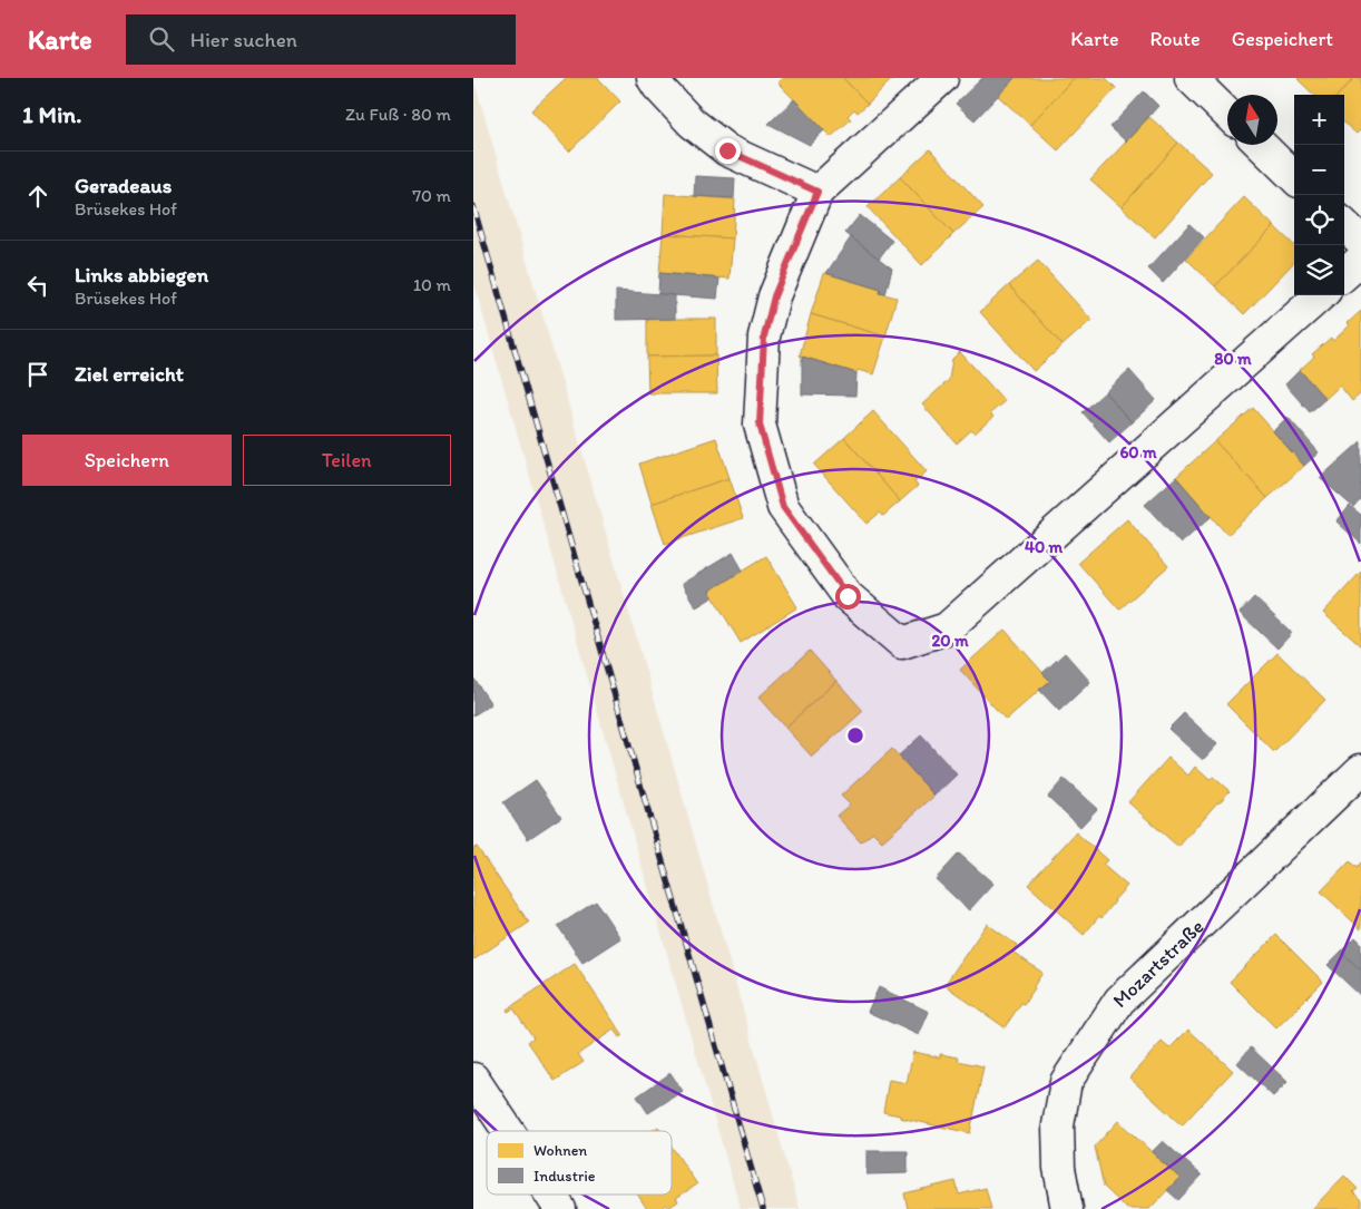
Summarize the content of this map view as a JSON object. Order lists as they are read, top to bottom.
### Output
{
  "streets": {
    "street": ["Mozartstraße"]
  },
  "legend": ["Wohnen", "Industrie"],
  "north": "top",
  "page": {
    "header": "Karte",
    "search": "Hier suchen",
    "nav": ["Karte", "Route", "Gespeichert"],
    "heading": ["1 Min.", "Zu Fuß · 80 m"],
    "map_buttons": ["+", "−"],
    "list": [
      ["Geradeaus", "Brüsekes Hof", "70 m"],
      ["Links abbiegen", "Brüsekes Hof", "10 m"],
      "Ziel erreicht"
    ],
    "buttons": ["Speichern", "Teilen"]
  },
  "rings": [
    "80 m",
    "60 m",
    "40 m",
    "20 m"
  ]
}
